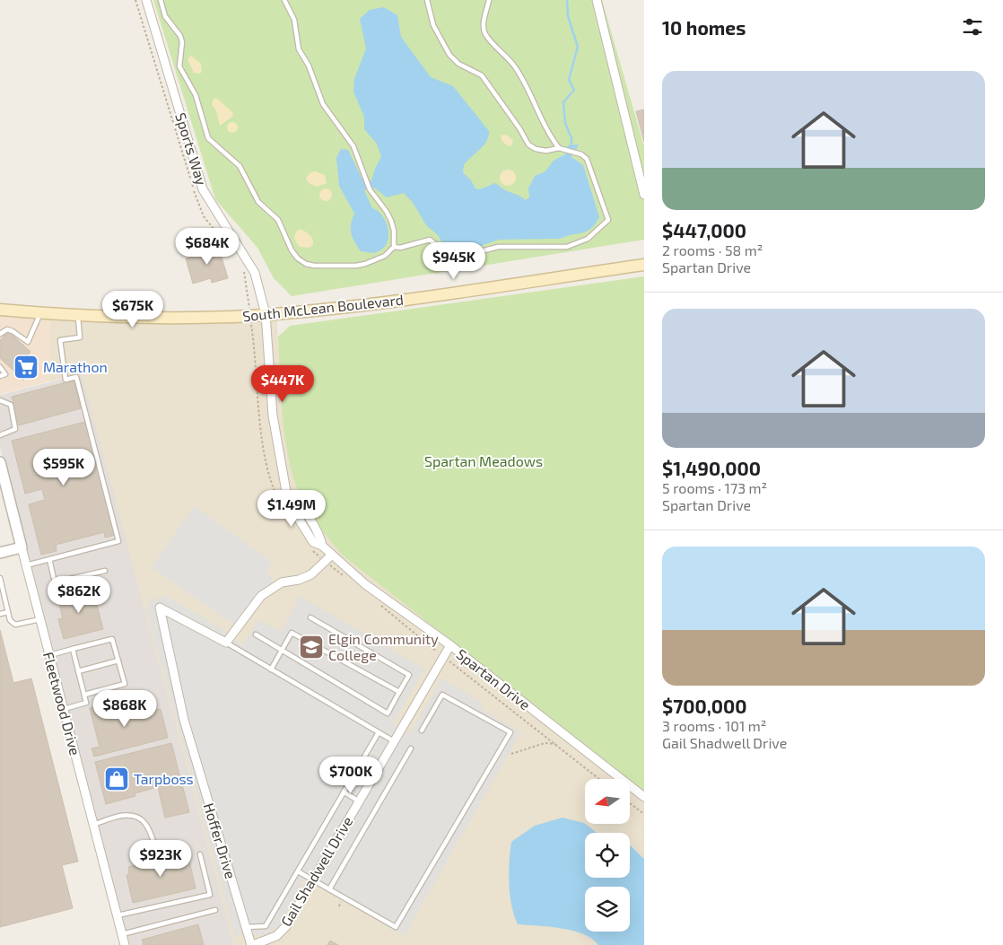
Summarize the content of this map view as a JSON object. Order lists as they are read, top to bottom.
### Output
{
  "streets": {
    "main road": ["South McLean Boulevard"],
    "street": [
      "Sports Way",
      "Spartan Drive",
      "Fleetwood Drive",
      "Hoffer Drive",
      "Gail Shadwell Drive"
    ]
  },
  "crossings": [
    ["Sports Way", "South McLean Boulevard"],
    ["Sports Way", "Spartan Drive"],
    ["South McLean Boulevard", "Spartan Drive"],
    ["Spartan Drive", "Gail Shadwell Drive"],
    ["Hoffer Drive", "Gail Shadwell Drive"]
  ],
  "parks": ["Spartan Meadows"],
  "places": {
    "supermarket": ["Marathon"],
    "school or university": ["Elgin Community College"],
    "shop": ["Tarpboss"]
  },
  "north": "left",
  "page": {
    "heading": "10 homes",
    "list": [
      {
        "name": "$447,000",
        "note": "2 rooms · 58 m² · Spartan Drive"
      },
      {
        "name": "$1,490,000",
        "note": "5 rooms · 173 m² · Spartan Drive"
      },
      {
        "name": "$700,000",
        "note": "3 rooms · 101 m² · Gail Shadwell Drive"
      }
    ],
    "price": [
      "$684K",
      "$945K",
      "$675K",
      "$447K",
      "$595K",
      "$1.49M",
      "$862K",
      "$868K",
      "$700K",
      "$923K"
    ]
  }
}
